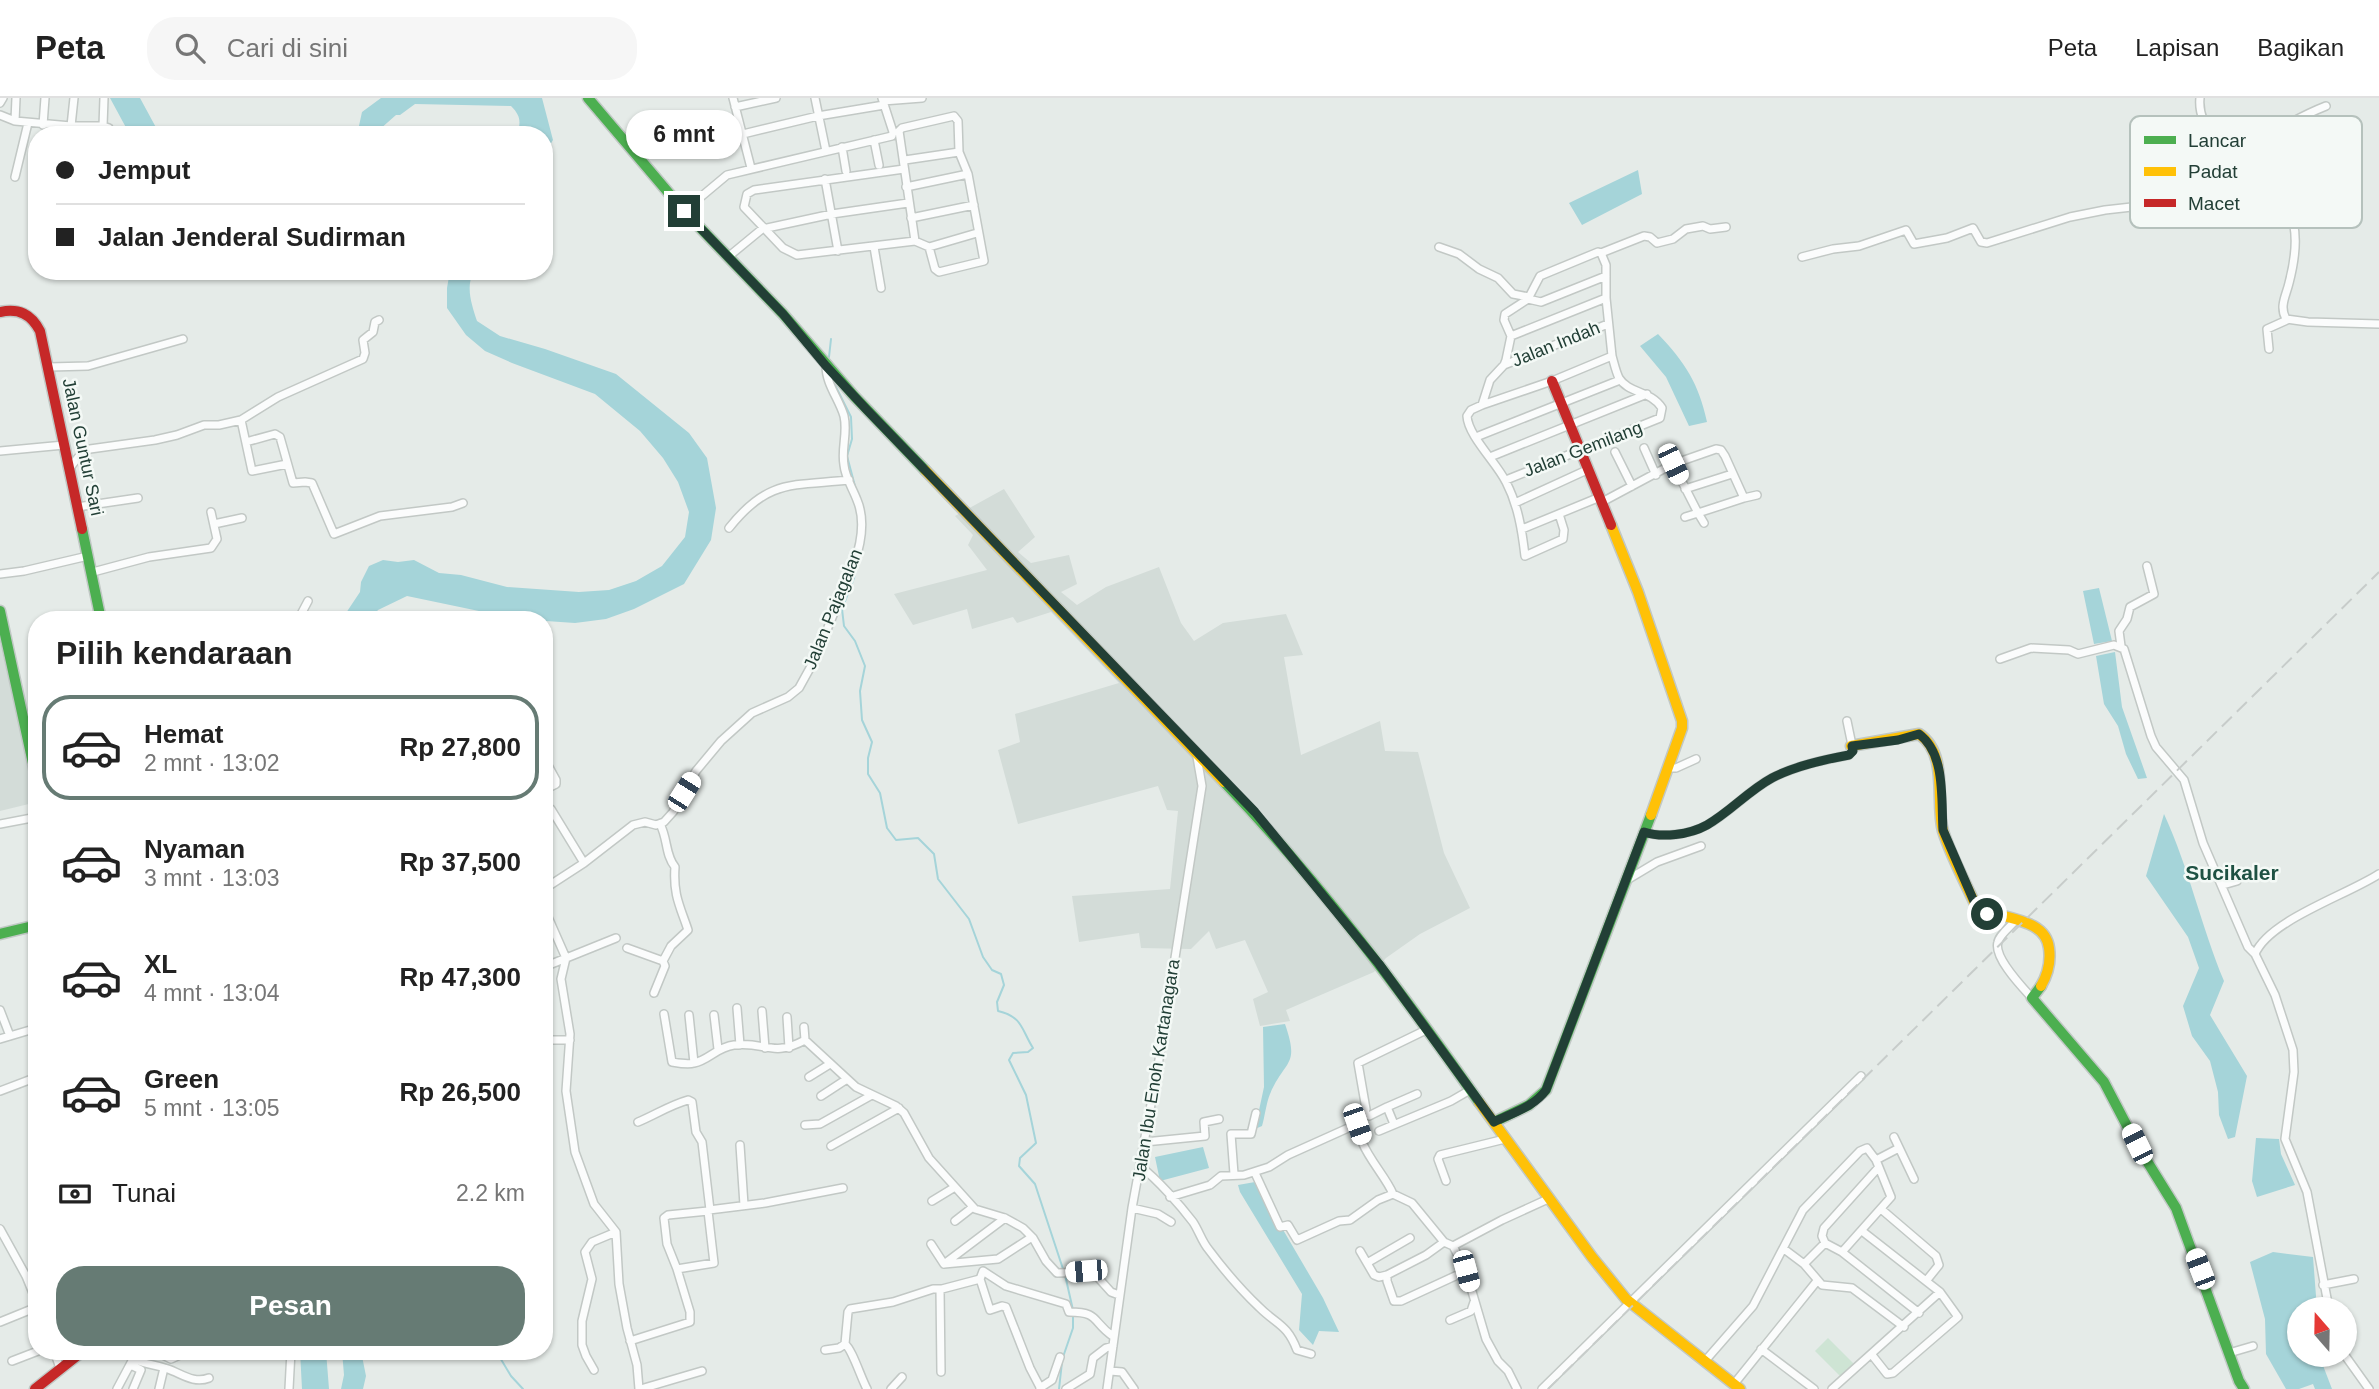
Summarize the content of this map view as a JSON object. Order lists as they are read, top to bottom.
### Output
{
  "streets": {
    "street": [
      "Jalan Indah",
      "Jalan Guntur Sari",
      "Jalan Gemilang",
      "Jalan Pajagalan",
      "Jalan Ibu Enoh Kartanagara"
    ]
  },
  "districts": ["Sucikaler"],
  "legend": ["Lancar", "Padat", "Macet"],
  "north": "top",
  "page": {
    "header": "Peta",
    "search": "Cari di sini",
    "nav": ["Peta", "Lapisan", "Bagikan"],
    "bubble": "6 mnt",
    "banner": ["Jemput", "Jalan Jenderal Sudirman"],
    "heading": "Pilih kendaraan",
    "list": [
      {
        "name": "Hemat",
        "note": "2 mnt · 13:02",
        "value": "Rp 27,800"
      },
      {
        "name": "Nyaman",
        "note": "3 mnt · 13:03",
        "value": "Rp 37,500"
      },
      {
        "name": "XL",
        "note": "4 mnt · 13:04",
        "value": "Rp 47,300"
      },
      {
        "name": "Green",
        "note": "5 mnt · 13:05",
        "value": "Rp 26,500"
      }
    ],
    "pay": ["Tunai", "2.2 km"],
    "buttons": "Pesan"
  }
}
